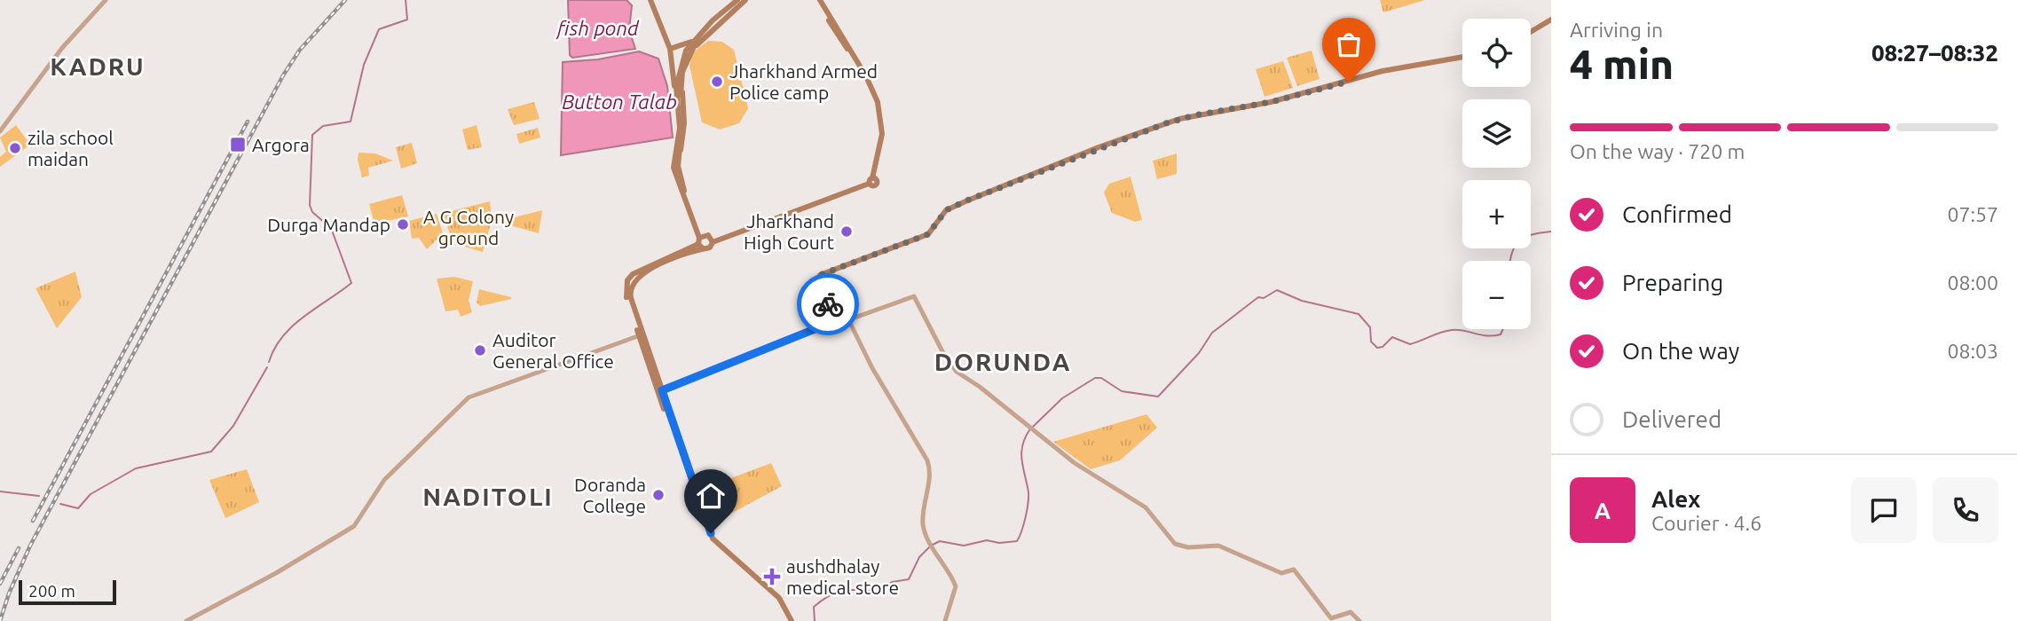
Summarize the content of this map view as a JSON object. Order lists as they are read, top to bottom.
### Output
{
  "districts": ["KADRU", "DORUNDA", "NADITOLI"],
  "water": ["fish pond", "Button Talab"],
  "parks": ["A G Colony ground"],
  "places": {
    "other": [
      "Jharkhand Armed Police camp",
      "zila school maidan",
      "Durga Mandap",
      "Jharkhand High Court",
      "Auditor General Office",
      "Doranda College"
    ],
    "transit": ["Argora"],
    "health": ["aushdhalay medical store"]
  },
  "scale_bar": "200 m",
  "page": {
    "heading": ["4 min", "Arriving in", "08:27–08:32"],
    "panel": ["Alex", "Courier · 4.6"],
    "map_buttons": ["+", "−"],
    "bar": "On the way · 720 m",
    "list": [
      ["Confirmed", "07:57"],
      ["Preparing", "08:00"],
      ["On the way", "08:03"],
      "Delivered"
    ],
    "round": "A",
    "scale": "200 m"
  }
}
